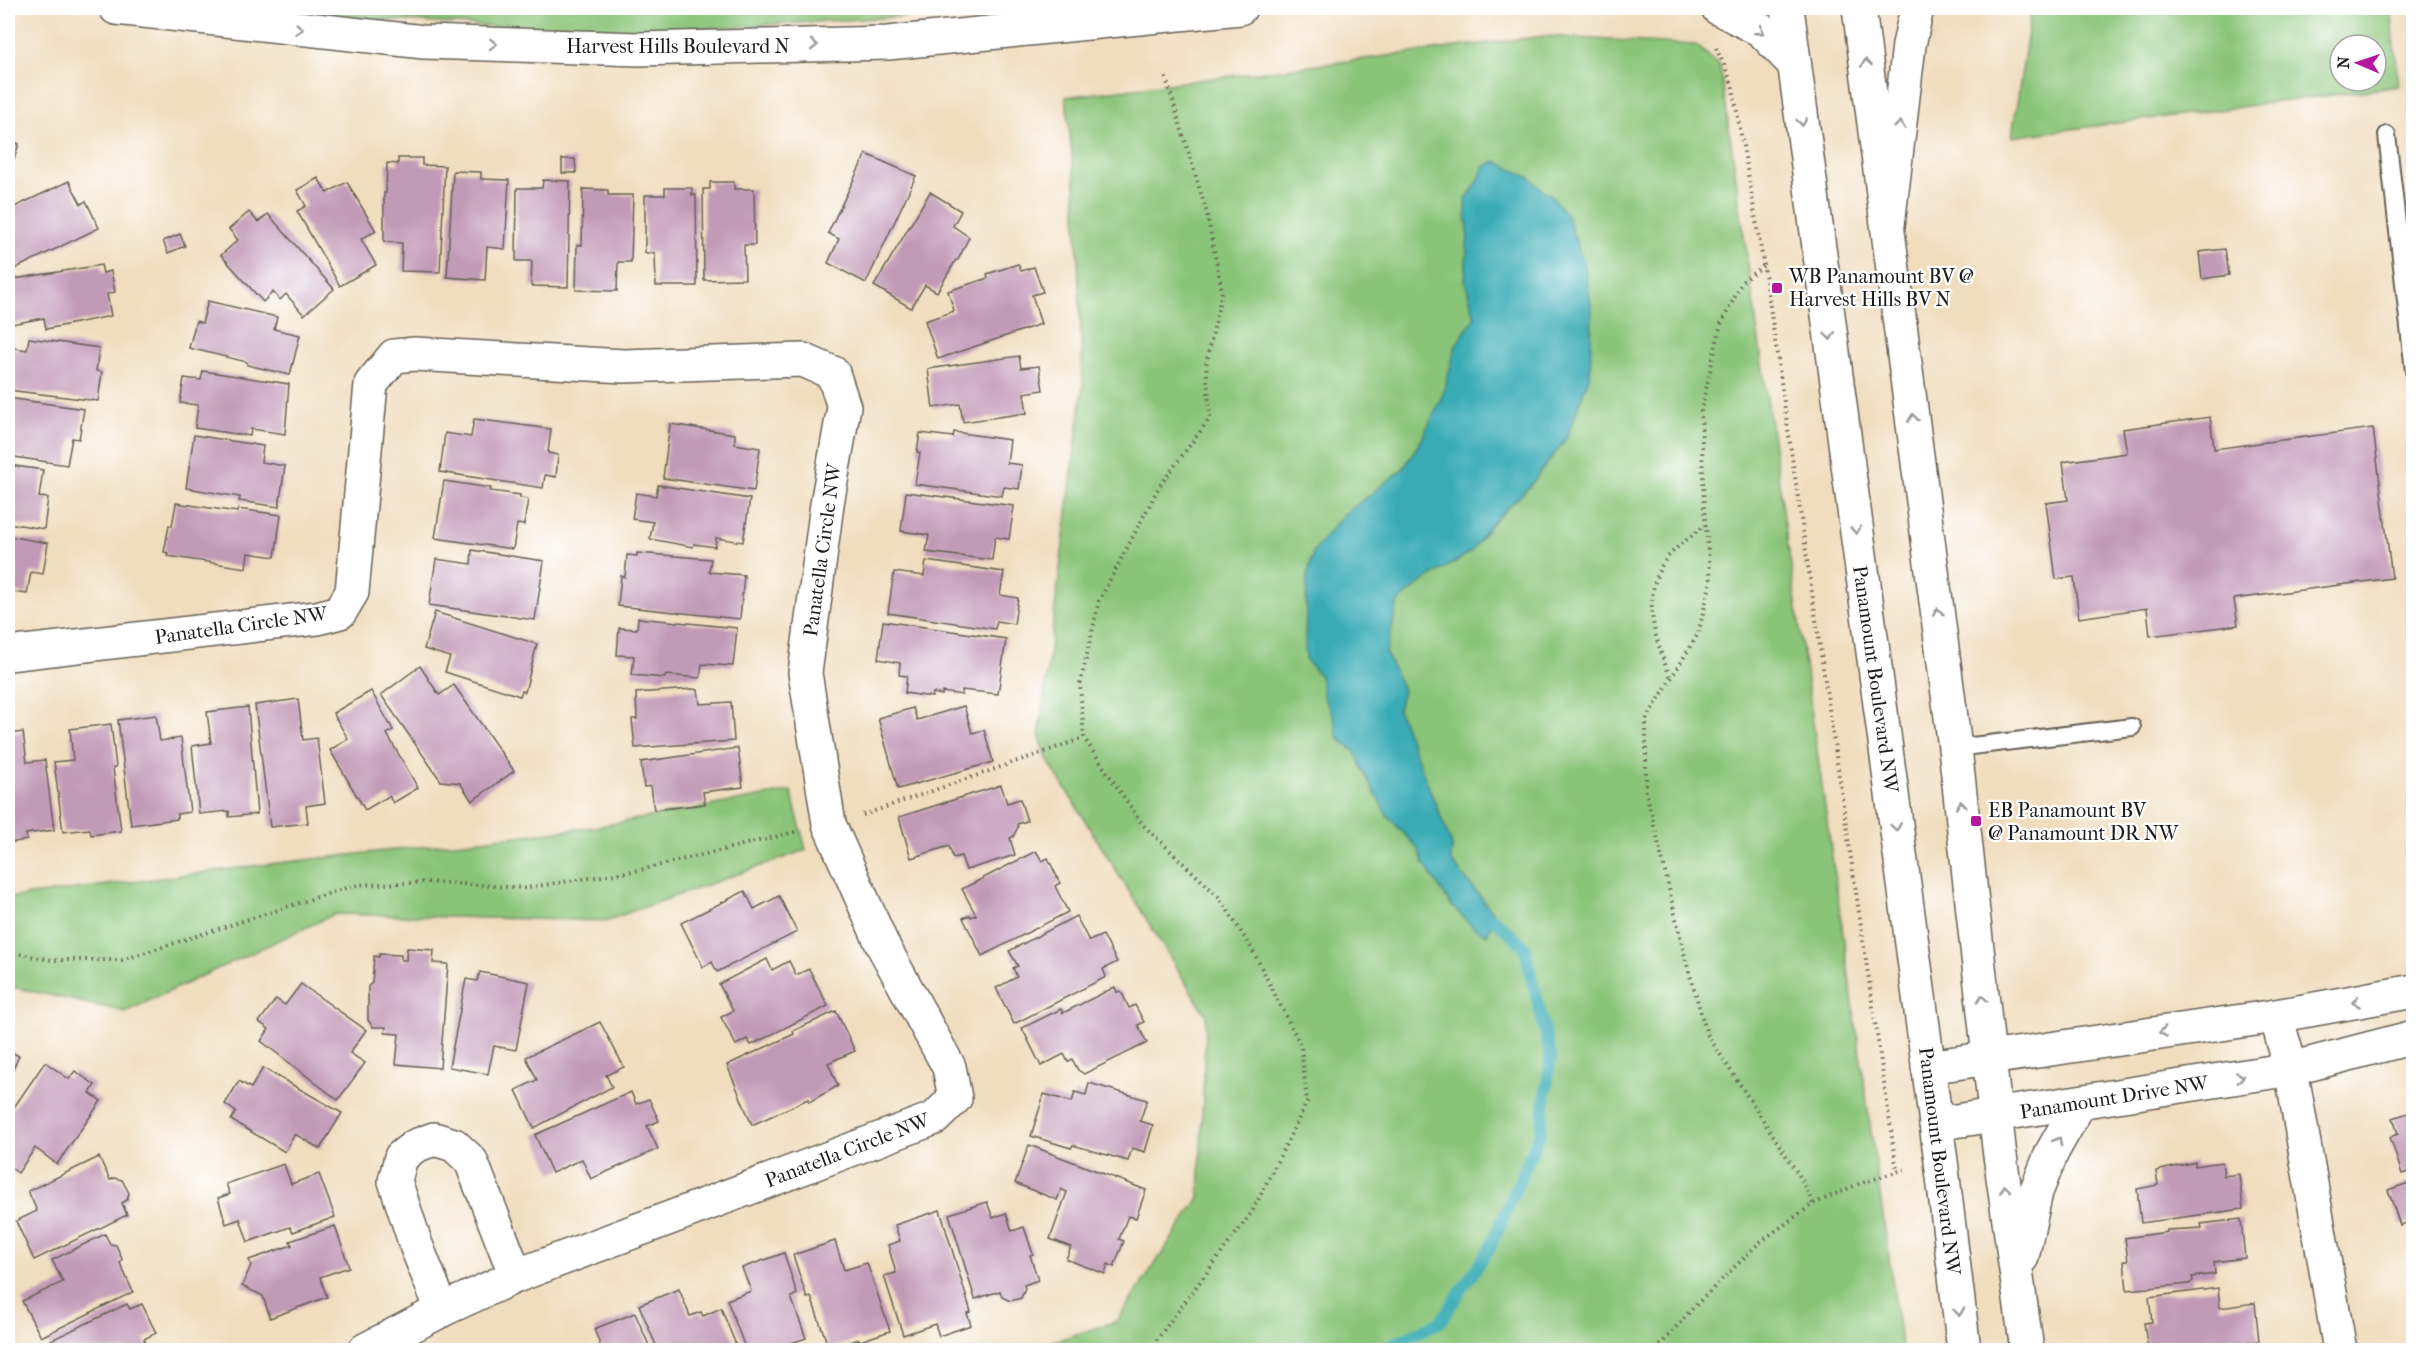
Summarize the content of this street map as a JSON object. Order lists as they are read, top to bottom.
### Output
{
  "streets": {
    "street": [
      "Harvest Hills Boulevard N",
      "Panatella Circle NW",
      "Panamount Boulevard NW",
      "Panamount Drive NW"
    ]
  },
  "crossings": [
    ["Panamount Boulevard NW", "Panamount Drive NW"]
  ],
  "one_way": ["Harvest Hills Boulevard N"],
  "places": {
    "transit": ["WB Panamount BV @ Harvest Hills BV N", "EB Panamount BV @ Panamount DR NW"]
  },
  "north": "left"
}
